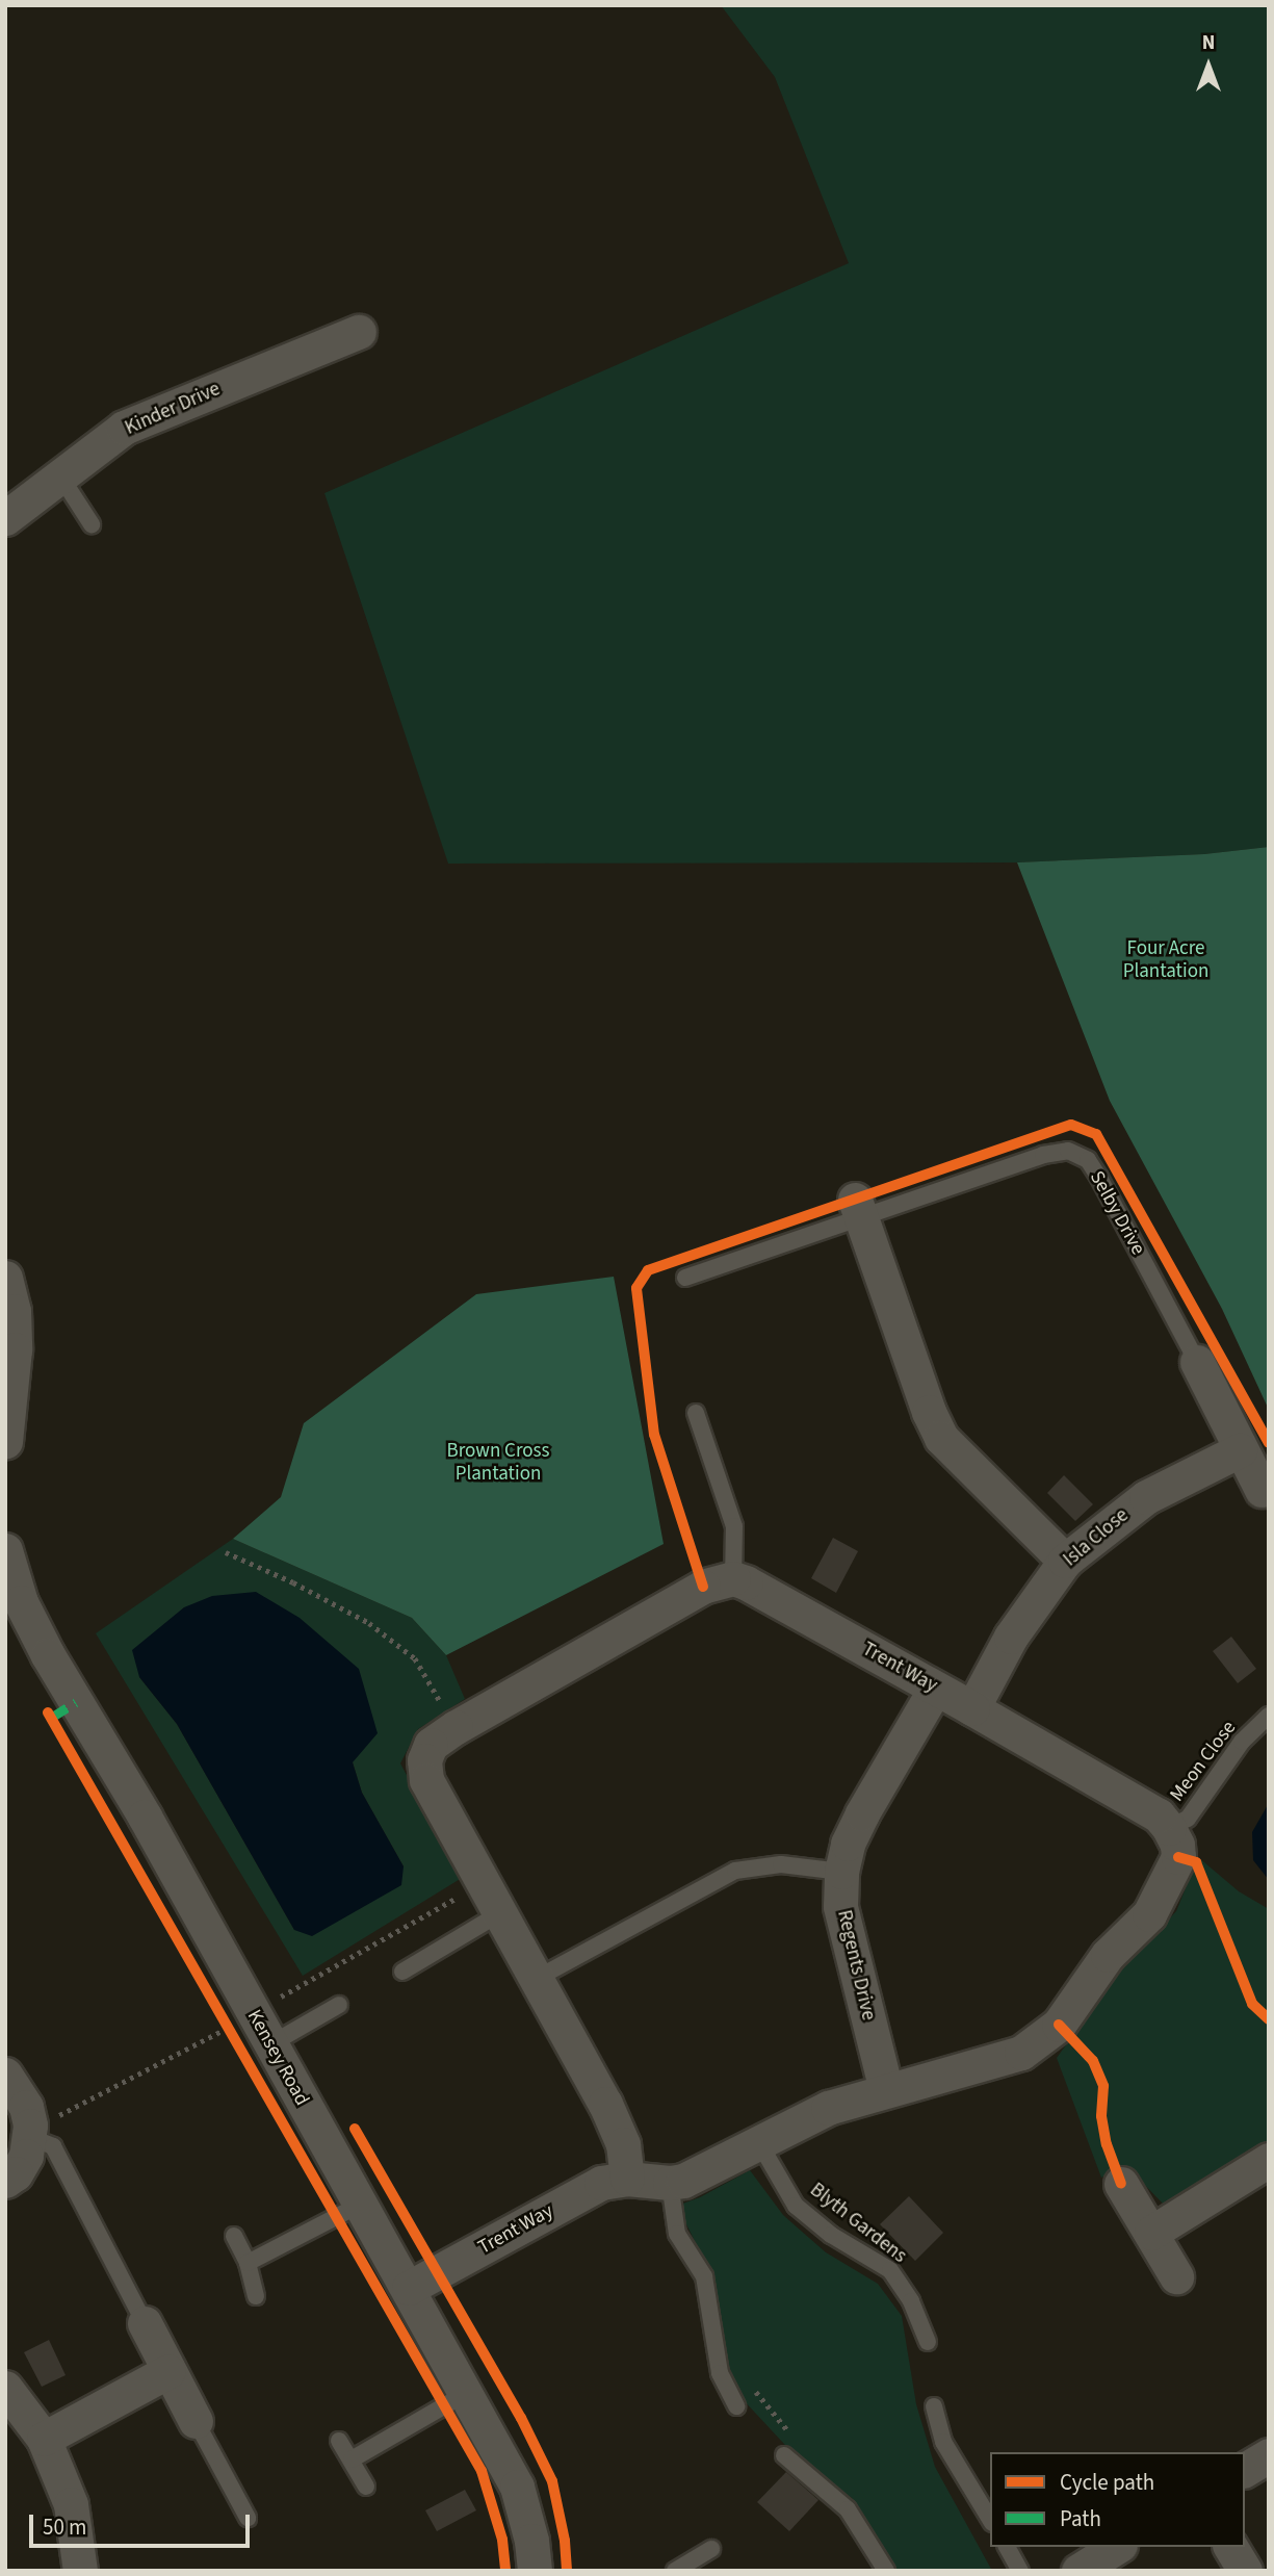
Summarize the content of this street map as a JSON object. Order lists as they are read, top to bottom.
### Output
{
  "streets": {
    "street": [
      "Kinder Drive",
      "Isla Close",
      "Trent Way",
      "Regents Drive",
      "Kensey Road"
    ],
    "lane": ["Selby Drive", "Meon Close", "Blyth Gardens"]
  },
  "crossings": [
    ["Isla Close", "Trent Way"],
    ["Trent Way", "Meon Close"],
    ["Trent Way", "Regents Drive"],
    ["Trent Way", "Kensey Road"],
    ["Trent Way", "Blyth Gardens"]
  ],
  "parks": ["Four Acre Plantation", "Brown Cross Plantation"],
  "legend": ["Cycle path", "Path"],
  "scale_bar": "50 m",
  "north": "top"
}
